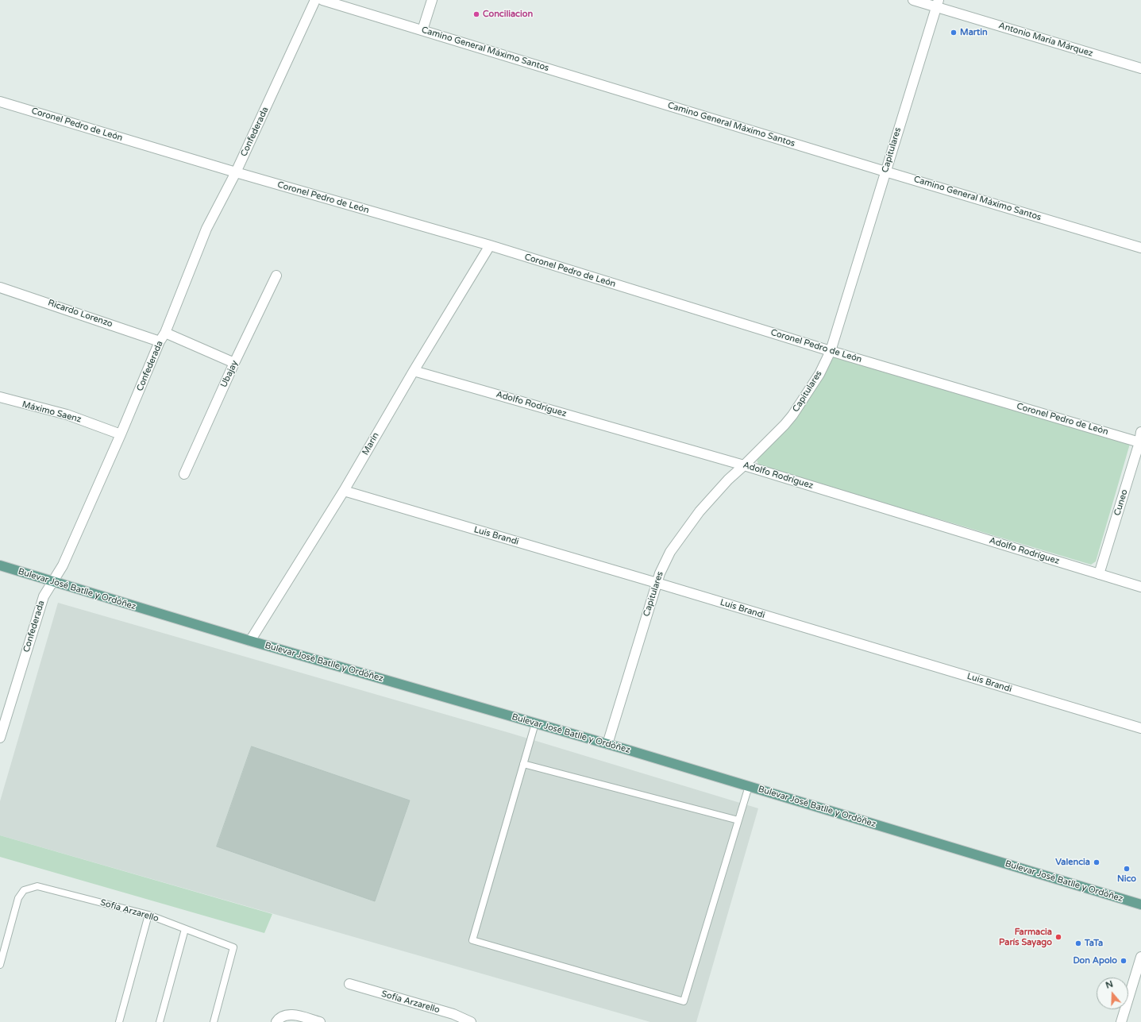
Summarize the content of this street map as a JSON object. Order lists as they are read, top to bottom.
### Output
{
  "streets": {
    "main road": ["Bulevar José Batlle y Ordóñez"],
    "street": [
      "Antonio María Márquez",
      "Camino General Máximo Santos",
      "Coronel Pedro de León",
      "Confederada",
      "Capitulares",
      "Ricardo Lorenzo",
      "Ubajay",
      "Adolfo Rodríguez",
      "Máximo Saenz",
      "Marín",
      "Cuneo",
      "Luis Brandi",
      "Sofía Arzarello"
    ]
  },
  "crossings": [
    ["Antonio María Márquez", "Capitulares"],
    ["Camino General Máximo Santos", "Capitulares"],
    ["Coronel Pedro de León", "Confederada"],
    ["Coronel Pedro de León", "Capitulares"],
    ["Coronel Pedro de León", "Marín"],
    ["Coronel Pedro de León", "Cuneo"],
    ["Confederada", "Ricardo Lorenzo"],
    ["Confederada", "Máximo Saenz"],
    ["Confederada", "Bulevar José Batlle y Ordóñez"],
    ["Capitulares", "Adolfo Rodríguez"],
    ["Capitulares", "Luis Brandi"],
    ["Capitulares", "Bulevar José Batlle y Ordóñez"],
    ["Adolfo Rodríguez", "Marín"],
    ["Adolfo Rodríguez", "Cuneo"],
    ["Marín", "Luis Brandi"],
    ["Marín", "Bulevar José Batlle y Ordóñez"]
  ],
  "places": [
    "Conciliacion",
    "Martin",
    "Valencia",
    "Nico",
    "Farmacia París Sayago",
    "TaTa",
    "Don Apolo"
  ],
  "north": "top"
}
